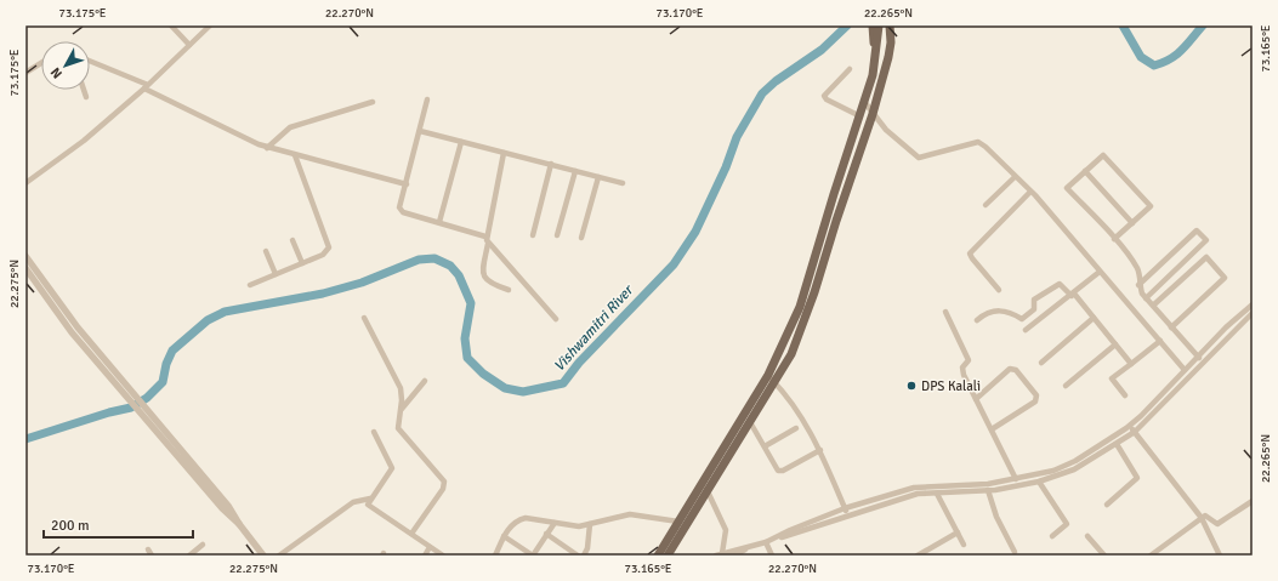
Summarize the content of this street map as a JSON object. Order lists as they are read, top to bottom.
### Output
{
  "water": ["Vishwamitri River"],
  "places": ["DPS Kalali"],
  "scale_bar": "200 m",
  "north": "bottom left",
  "coordinates": [
    "73.175°E",
    "22.270°N",
    "73.170°E",
    "22.265°N",
    "73.165°E",
    "22.275°N"
  ]
}
